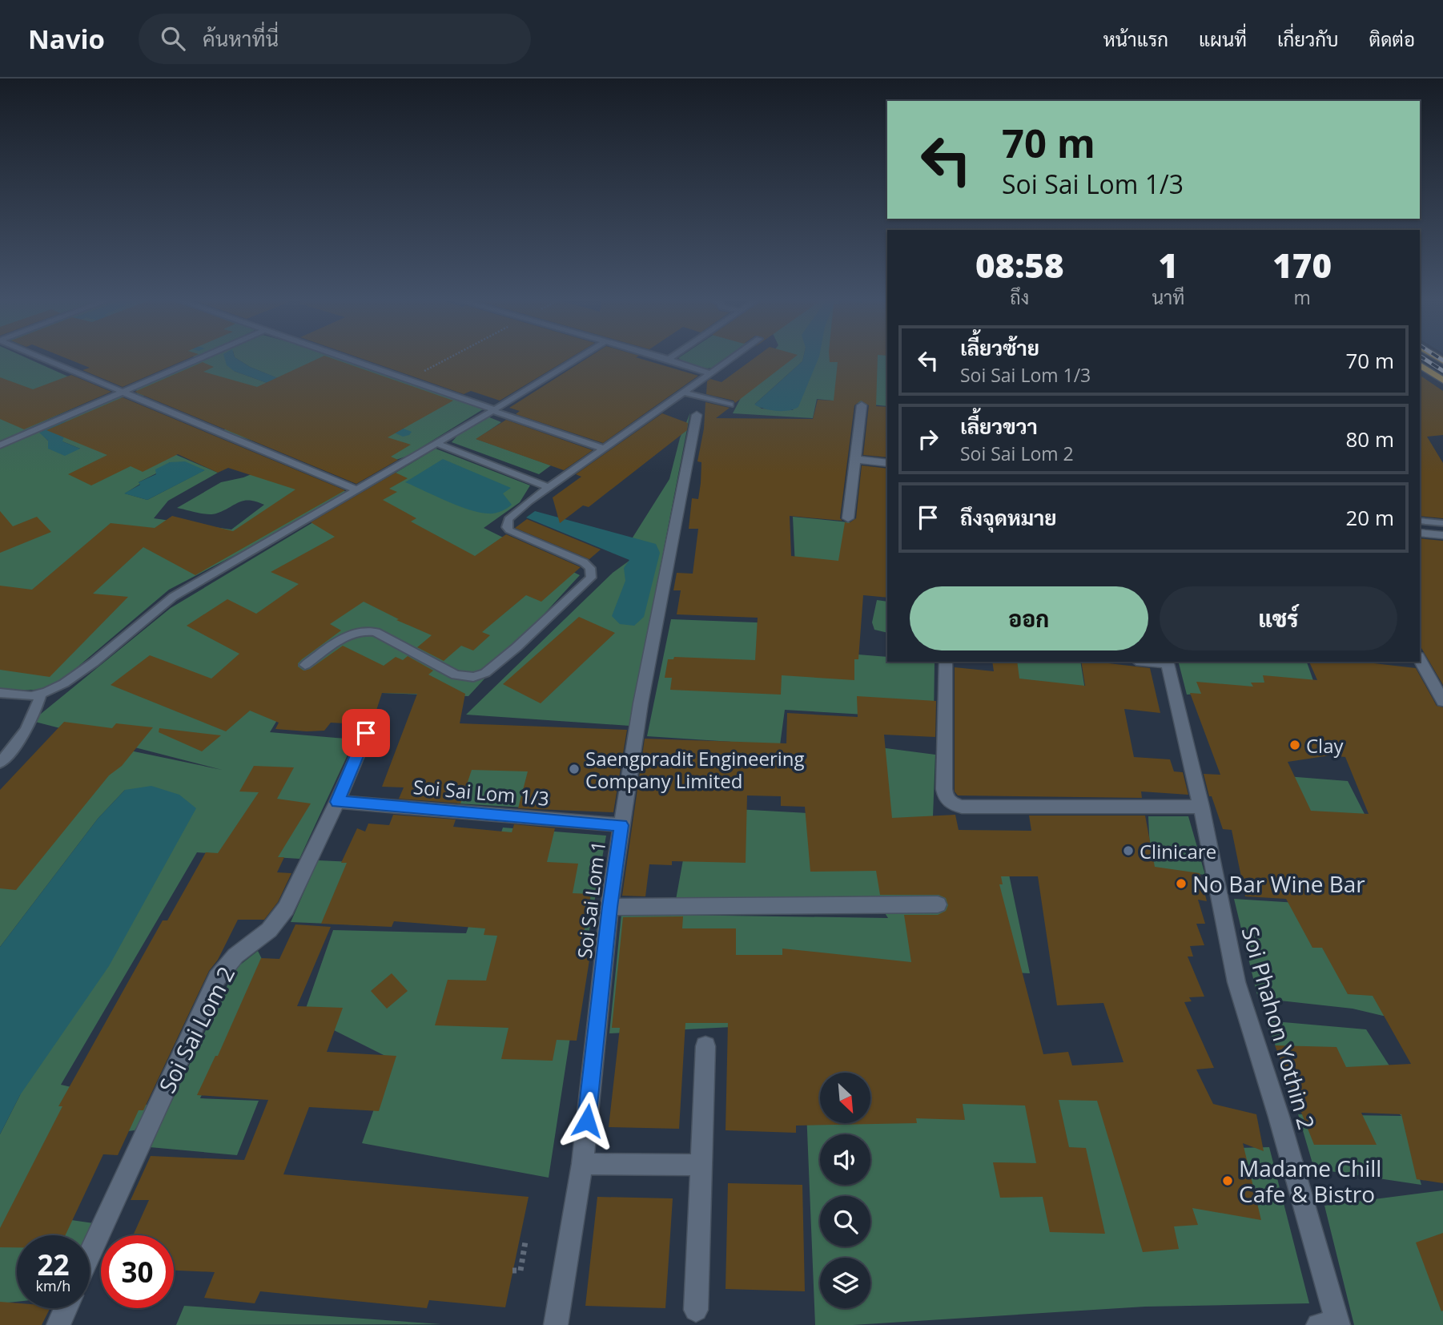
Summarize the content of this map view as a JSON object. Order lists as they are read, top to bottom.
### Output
{
  "streets": {
    "street": [
      "Soi Sai Lom 1/3",
      "Soi Sai Lom 1",
      "Soi Phahon Yothin 2",
      "Soi Sai Lom 2"
    ]
  },
  "crossings": [
    ["Soi Sai Lom 1/3", "Soi Sai Lom 1"],
    ["Soi Sai Lom 1/3", "Soi Sai Lom 2"]
  ],
  "places": [
    "Clay",
    "Saengpradit Engineering Company Limited",
    "Clinicare",
    "No Bar Wine Bar",
    "Madame Chill Cafe & Bistro"
  ],
  "north": "bottom right",
  "page": {
    "header": "Navio",
    "search": "ค้นหาที่นี่",
    "nav": [
      "หน้าแรก",
      "แผนที่",
      "เกี่ยวกับ",
      "ติดต่อ"
    ],
    "turn": ["70 m", "Soi Sai Lom 1/3"],
    "eta": [
      "08:58",
      "ถึง",
      "1",
      "นาที",
      "170",
      "m"
    ],
    "list": [
      {
        "name": "เลี้ยวซ้าย",
        "note": "Soi Sai Lom 1/3",
        "value": "70 m"
      },
      {
        "name": "เลี้ยวขวา",
        "note": "Soi Sai Lom 2",
        "value": "80 m"
      },
      {
        "name": "ถึงจุดหมาย",
        "value": "20 m"
      }
    ],
    "buttons": ["ออก", "แชร์"],
    "speed": "22 km/h",
    "limit": "30"
  }
}
